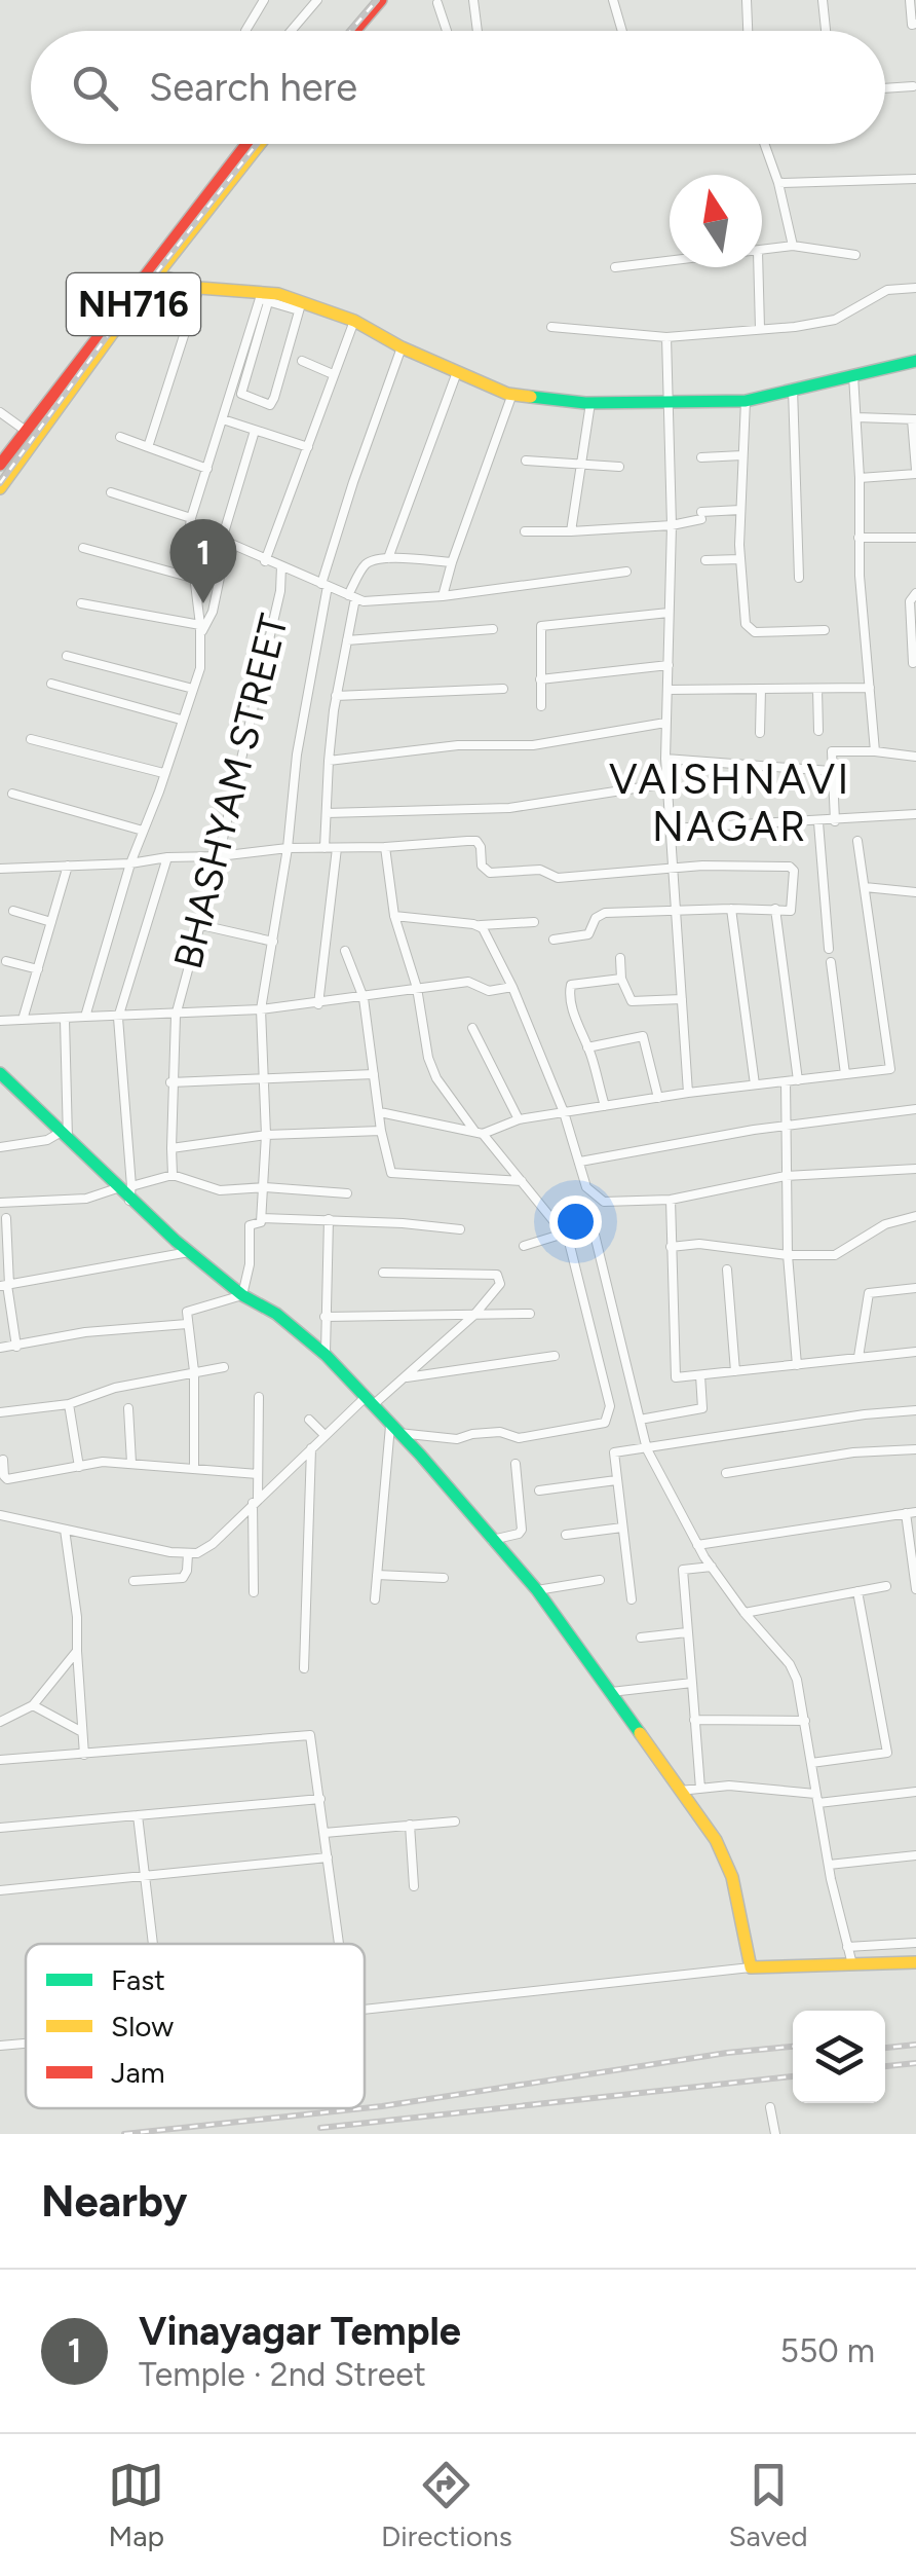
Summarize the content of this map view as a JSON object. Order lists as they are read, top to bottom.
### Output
{
  "streets": {
    "main road": ["NH716"],
    "street": ["BHASHYAM STREET"]
  },
  "districts": ["VAISHNAVI NAGAR"],
  "legend": ["Fast", "Slow", "Jam"],
  "north": "top",
  "page": {
    "search": "Search here",
    "pins": "1",
    "heading": "Nearby",
    "list": [
      {
        "mark": "1",
        "name": "Vinayagar Temple",
        "note": "Temple · 2nd Street",
        "value": "550 m"
      }
    ],
    "nav": ["Map", "Directions", "Saved"]
  }
}
